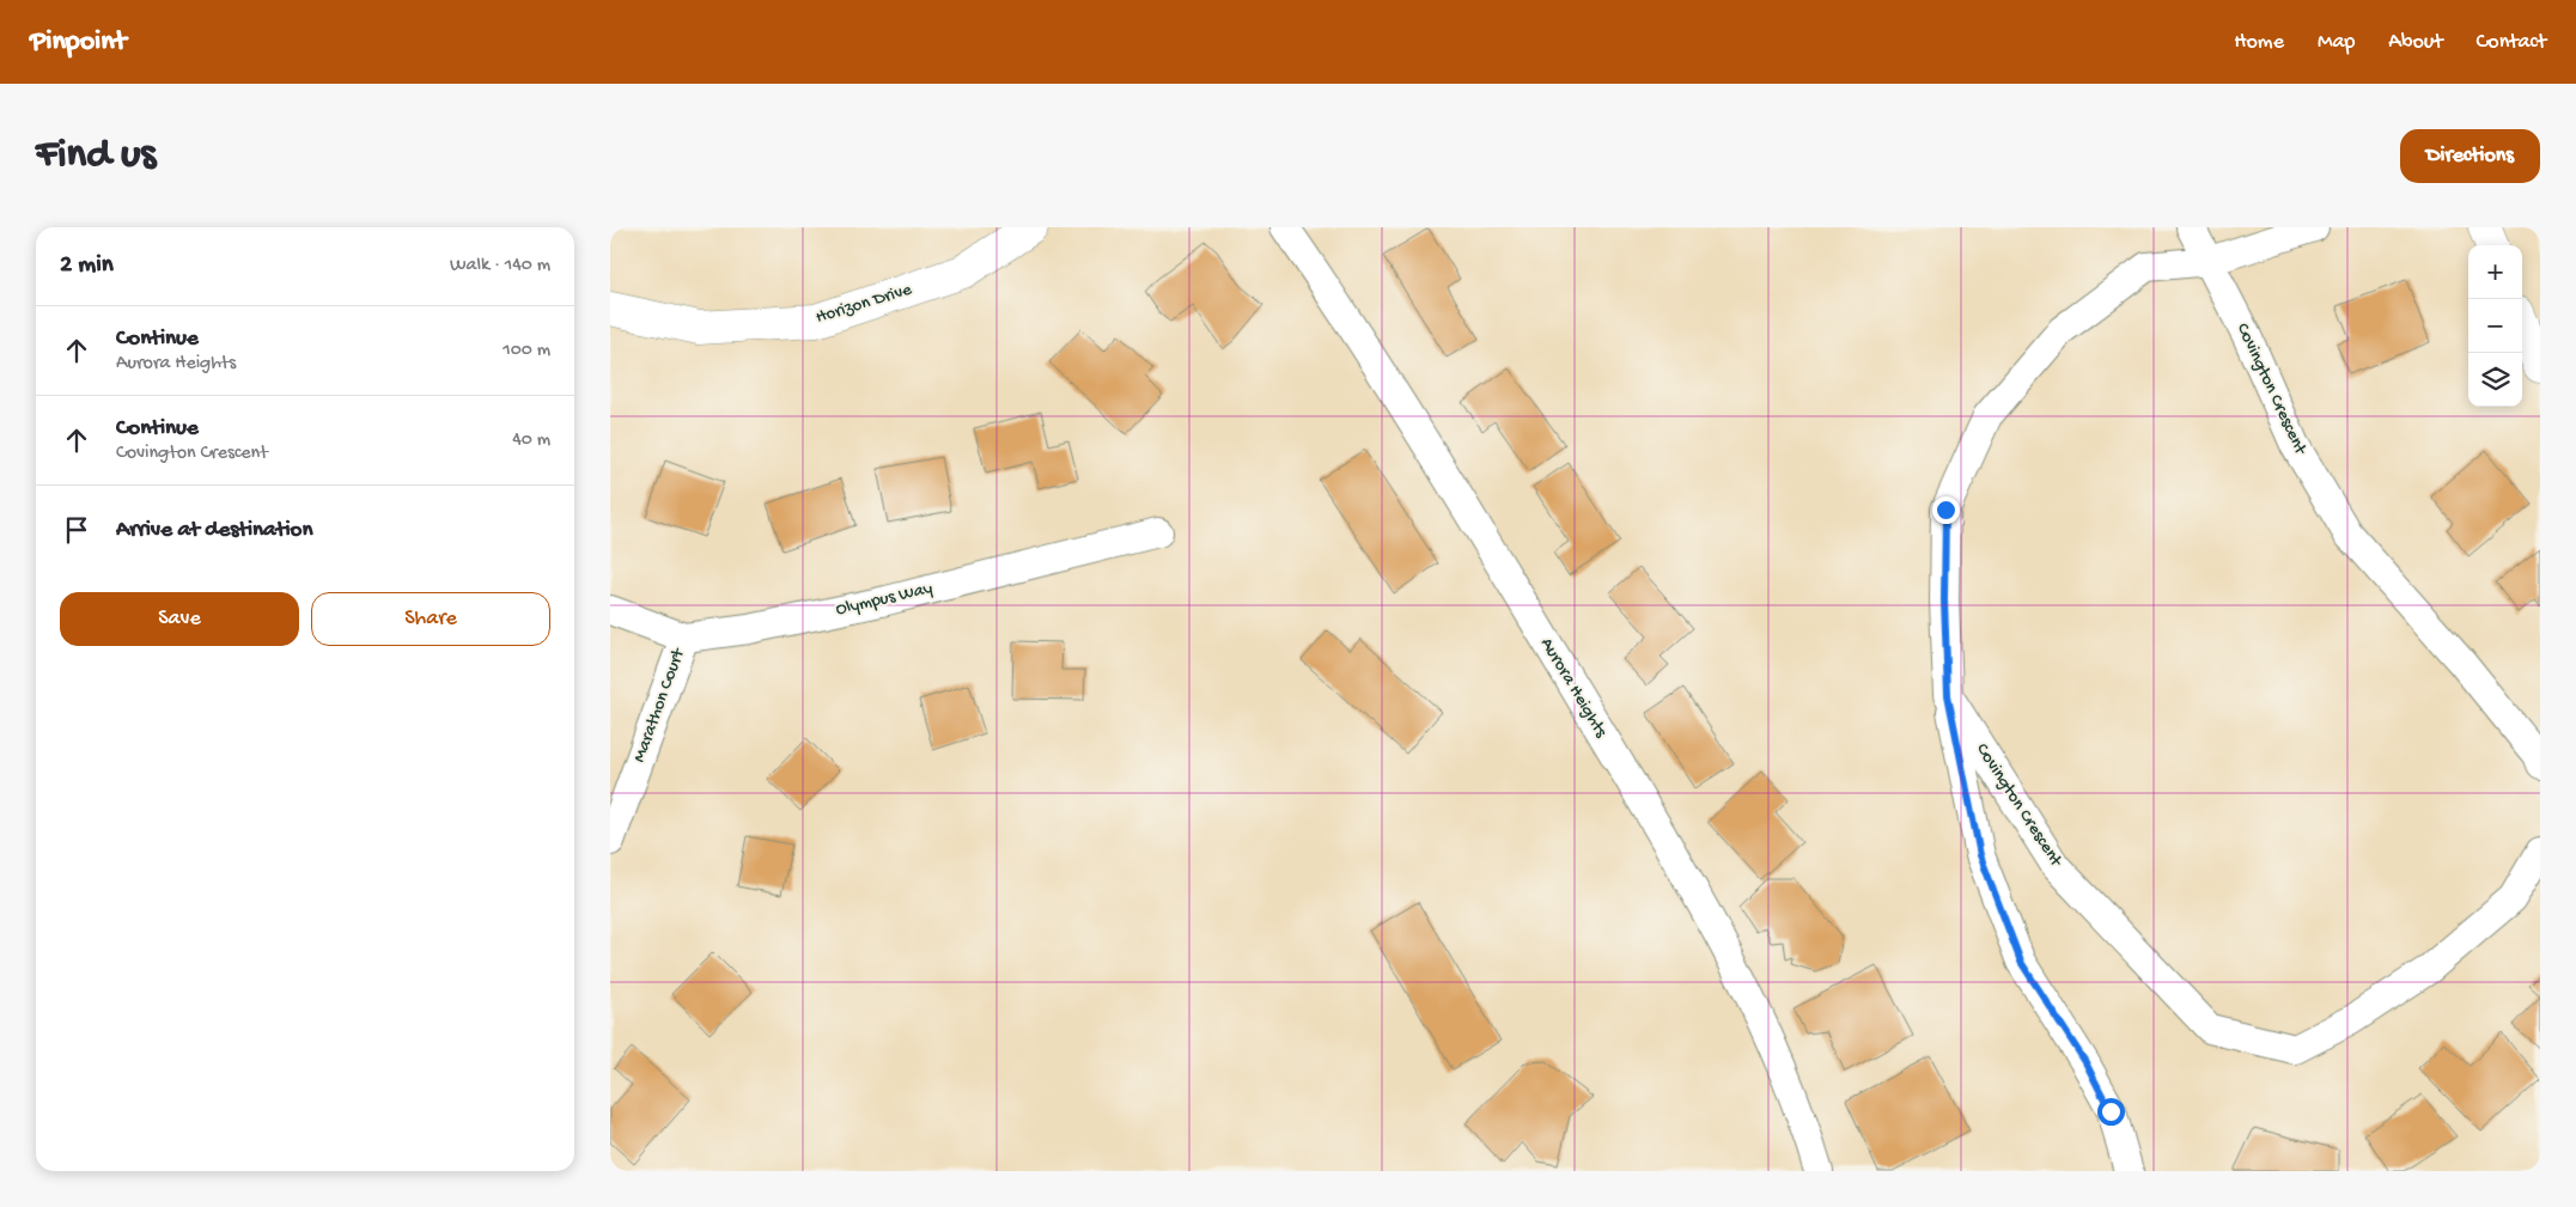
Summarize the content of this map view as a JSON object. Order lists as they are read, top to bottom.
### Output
{
  "streets": {
    "street": [
      "Horizon Drive",
      "Covington Crescent",
      "Olympus Way",
      "Aurora Heights",
      "Marathon Court"
    ]
  },
  "crossings": [
    ["Olympus Way", "Marathon Court"]
  ],
  "page": {
    "header": "Pinpoint",
    "nav": [
      "Home",
      "Map",
      "About",
      "Contact"
    ],
    "buttons": [
      "Directions",
      ["Save", "Share"]
    ],
    "title": "Find us",
    "heading": ["2 min", "Walk · 140 m"],
    "map_buttons": ["+", "−"],
    "list": [
      ["Continue", "Aurora Heights", "100 m"],
      ["Continue", "Covington Crescent", "40 m"],
      "Arrive at destination"
    ]
  }
}
